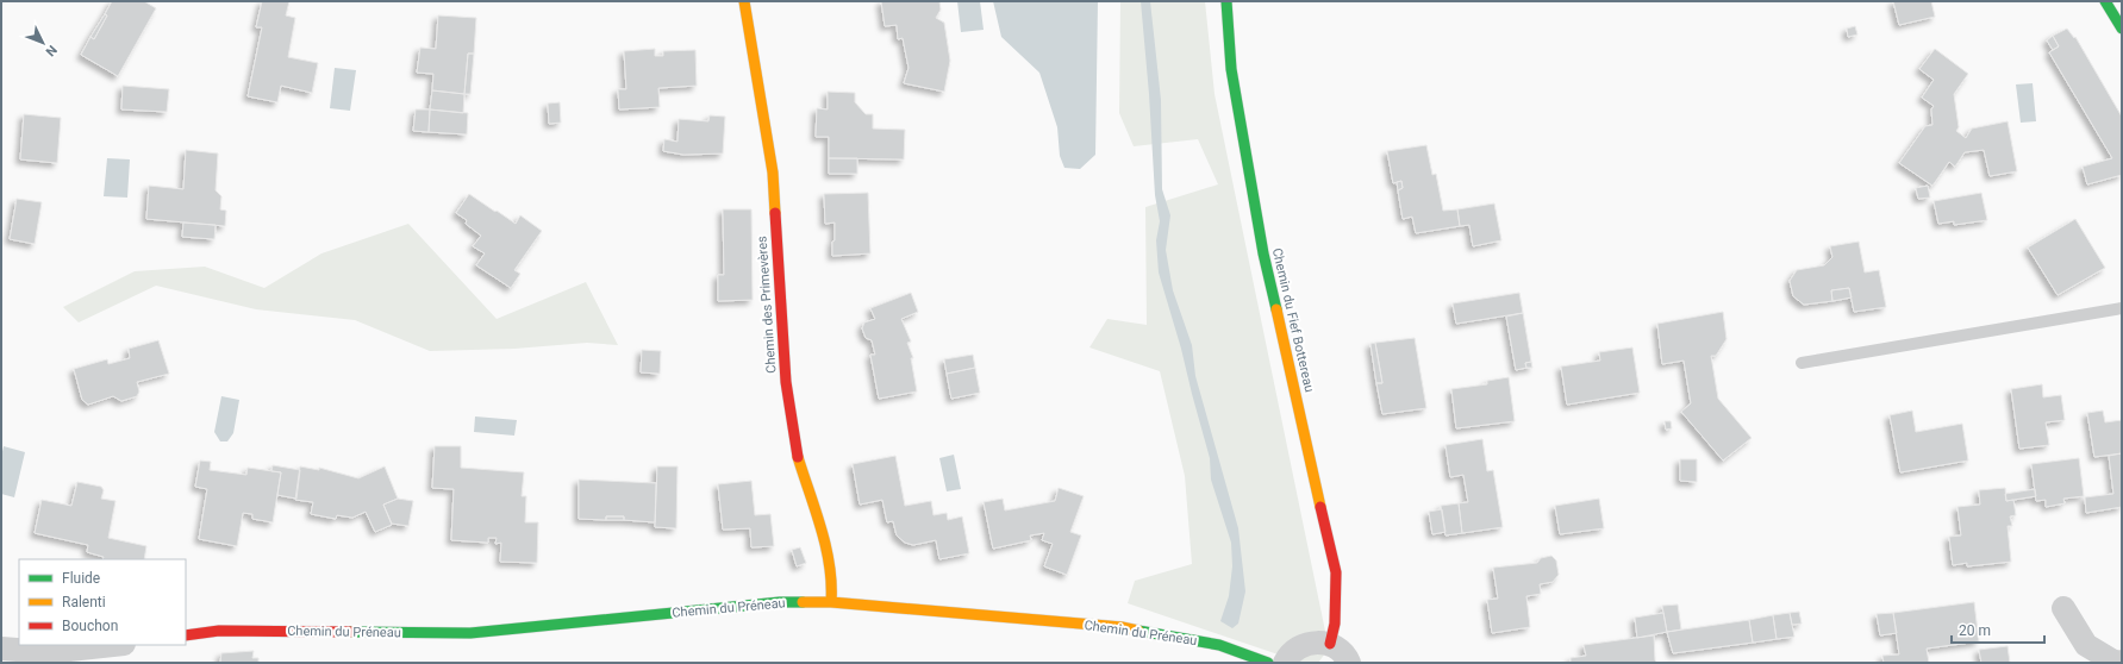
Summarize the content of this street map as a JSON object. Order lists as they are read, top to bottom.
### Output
{
  "streets": {
    "street": ["Chemin des Primevères", "Chemin du Fief Bottereau", "Chemin du Préneau"]
  },
  "crossings": [
    ["Chemin des Primevères", "Chemin du Préneau"]
  ],
  "legend": ["Fluide", "Ralenti", "Bouchon"],
  "scale_bar": "20 m",
  "north": "bottom right"
}
